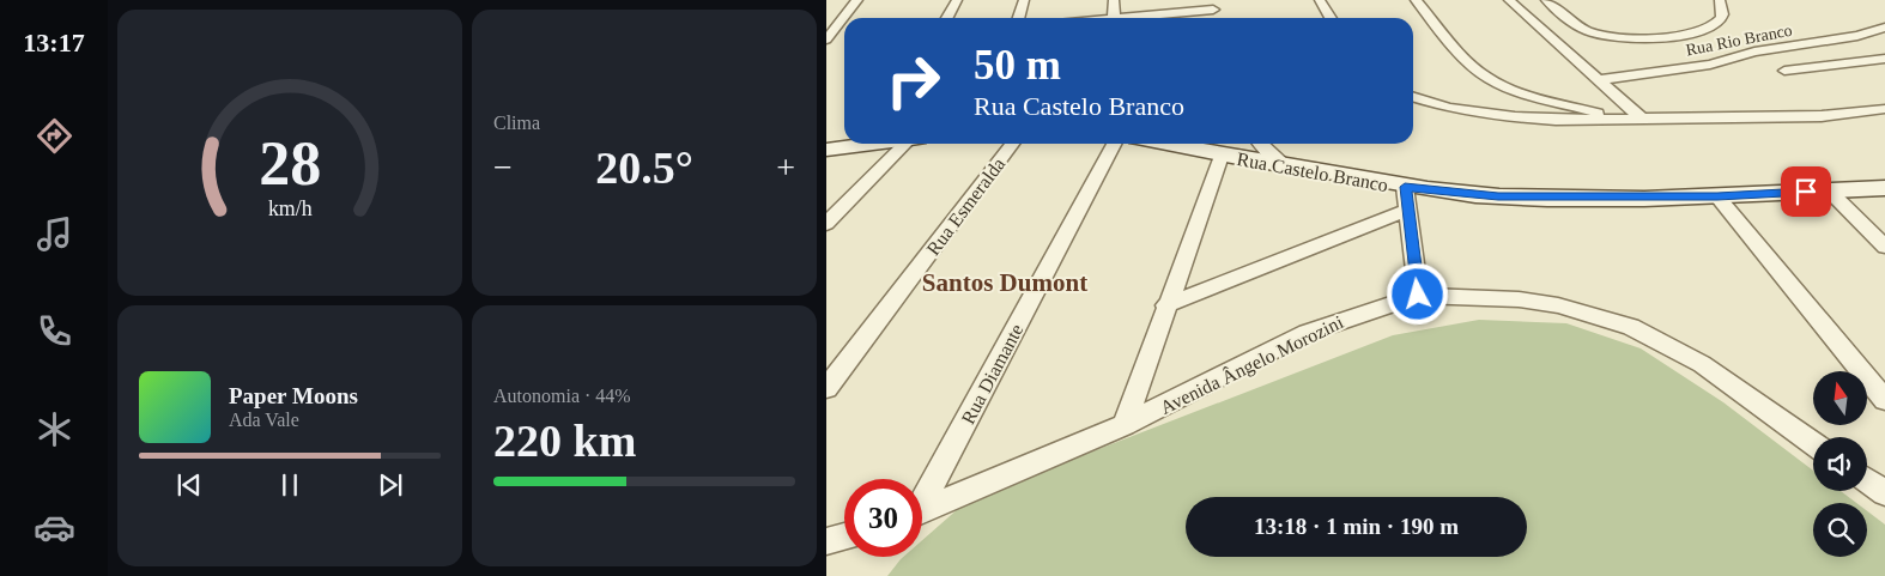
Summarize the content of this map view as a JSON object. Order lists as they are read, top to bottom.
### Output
{
  "streets": {
    "street": [
      "Rua Rio Branco",
      "Rua Castelo Branco",
      "Rua Esmeralda",
      "Avenida Ângelo Morozini",
      "Rua Diamante"
    ]
  },
  "districts": ["Santos Dumont"],
  "north": "top",
  "page": {
    "tabs": "13:17",
    "tile": [
      "Clima",
      ["Autonomia · 44%", "220 km"]
    ],
    "turn": ["50 m", "Rua Castelo Branco"],
    "heat": ["−", "20.5°", "+"],
    "song": ["Paper Moons", "Ada Vale"],
    "limit": "30",
    "trip": "13:18 · 1 min · 190 m",
    "gauge": ["28", "km/h"]
  }
}
